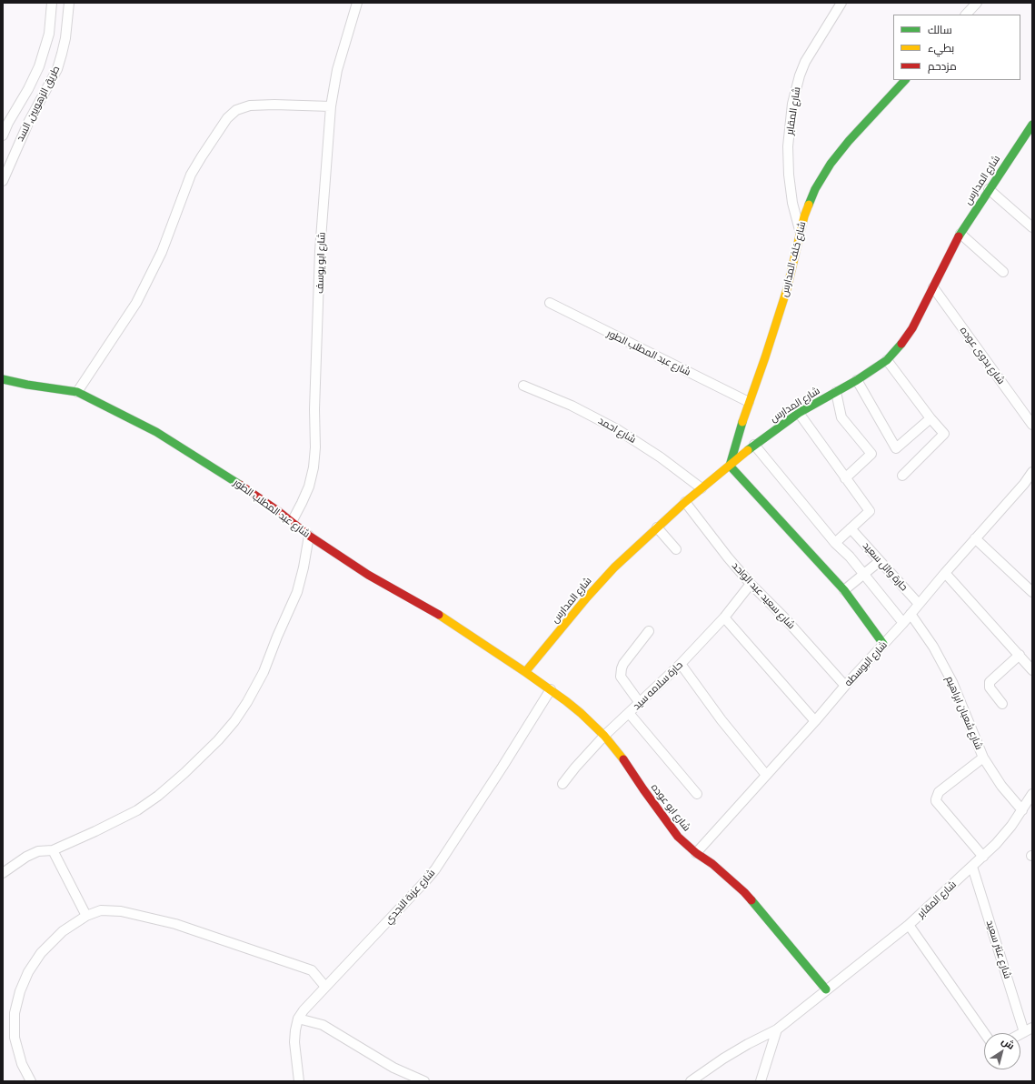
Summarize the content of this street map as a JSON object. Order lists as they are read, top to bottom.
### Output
{
  "streets": {
    "street": [
      "طريق الزهويين, السد",
      "شارع المقابر",
      "شارع المدارس",
      "شارع خلف المدارس",
      "شارع ابو يوسف",
      "شارع عبد المطلب الطور",
      "شارع بدوى عوده",
      "شارع احمد",
      "حارة وائل سعيد",
      "شارع سعيد عبد الواحد",
      "شارع البوسطه",
      "حارة سلامه سيد",
      "شارع شعبان ابراهيم",
      "شارع ابو عوده",
      "شارع عزبة النجدي",
      "شارع عنتر سعيد"
    ]
  },
  "crossings": [
    ["شارع المقابر", "شارع خلف المدارس"],
    ["شارع المقابر", "شارع شعبان ابراهيم"],
    ["شارع المقابر", "شارع ابو عوده"],
    ["شارع المقابر", "شارع عنتر سعيد"],
    ["شارع المدارس", "شارع خلف المدارس"],
    ["شارع المدارس", "شارع عبد المطلب الطور"],
    ["شارع المدارس", "شارع بدوى عوده"],
    ["شارع المدارس", "شارع احمد"],
    ["شارع المدارس", "شارع سعيد عبد الواحد"],
    ["شارع المدارس", "شارع ابو عوده"],
    ["شارع خلف المدارس", "شارع عبد المطلب الطور"],
    ["شارع ابو يوسف", "شارع عبد المطلب الطور"],
    ["شارع عبد المطلب الطور", "شارع ابو عوده"],
    ["حارة وائل سعيد", "شارع البوسطه"],
    ["شارع سعيد عبد الواحد", "شارع البوسطه"],
    ["شارع سعيد عبد الواحد", "حارة سلامه سيد"],
    ["شارع البوسطه", "شارع شعبان ابراهيم"],
    ["شارع البوسطه", "شارع ابو عوده"],
    ["حارة سلامه سيد", "شارع ابو عوده"],
    ["شارع ابو عوده", "شارع عزبة النجدي"]
  ],
  "legend": ["سالك", "بطيء", "مزدحم"],
  "north": "top right"
}
